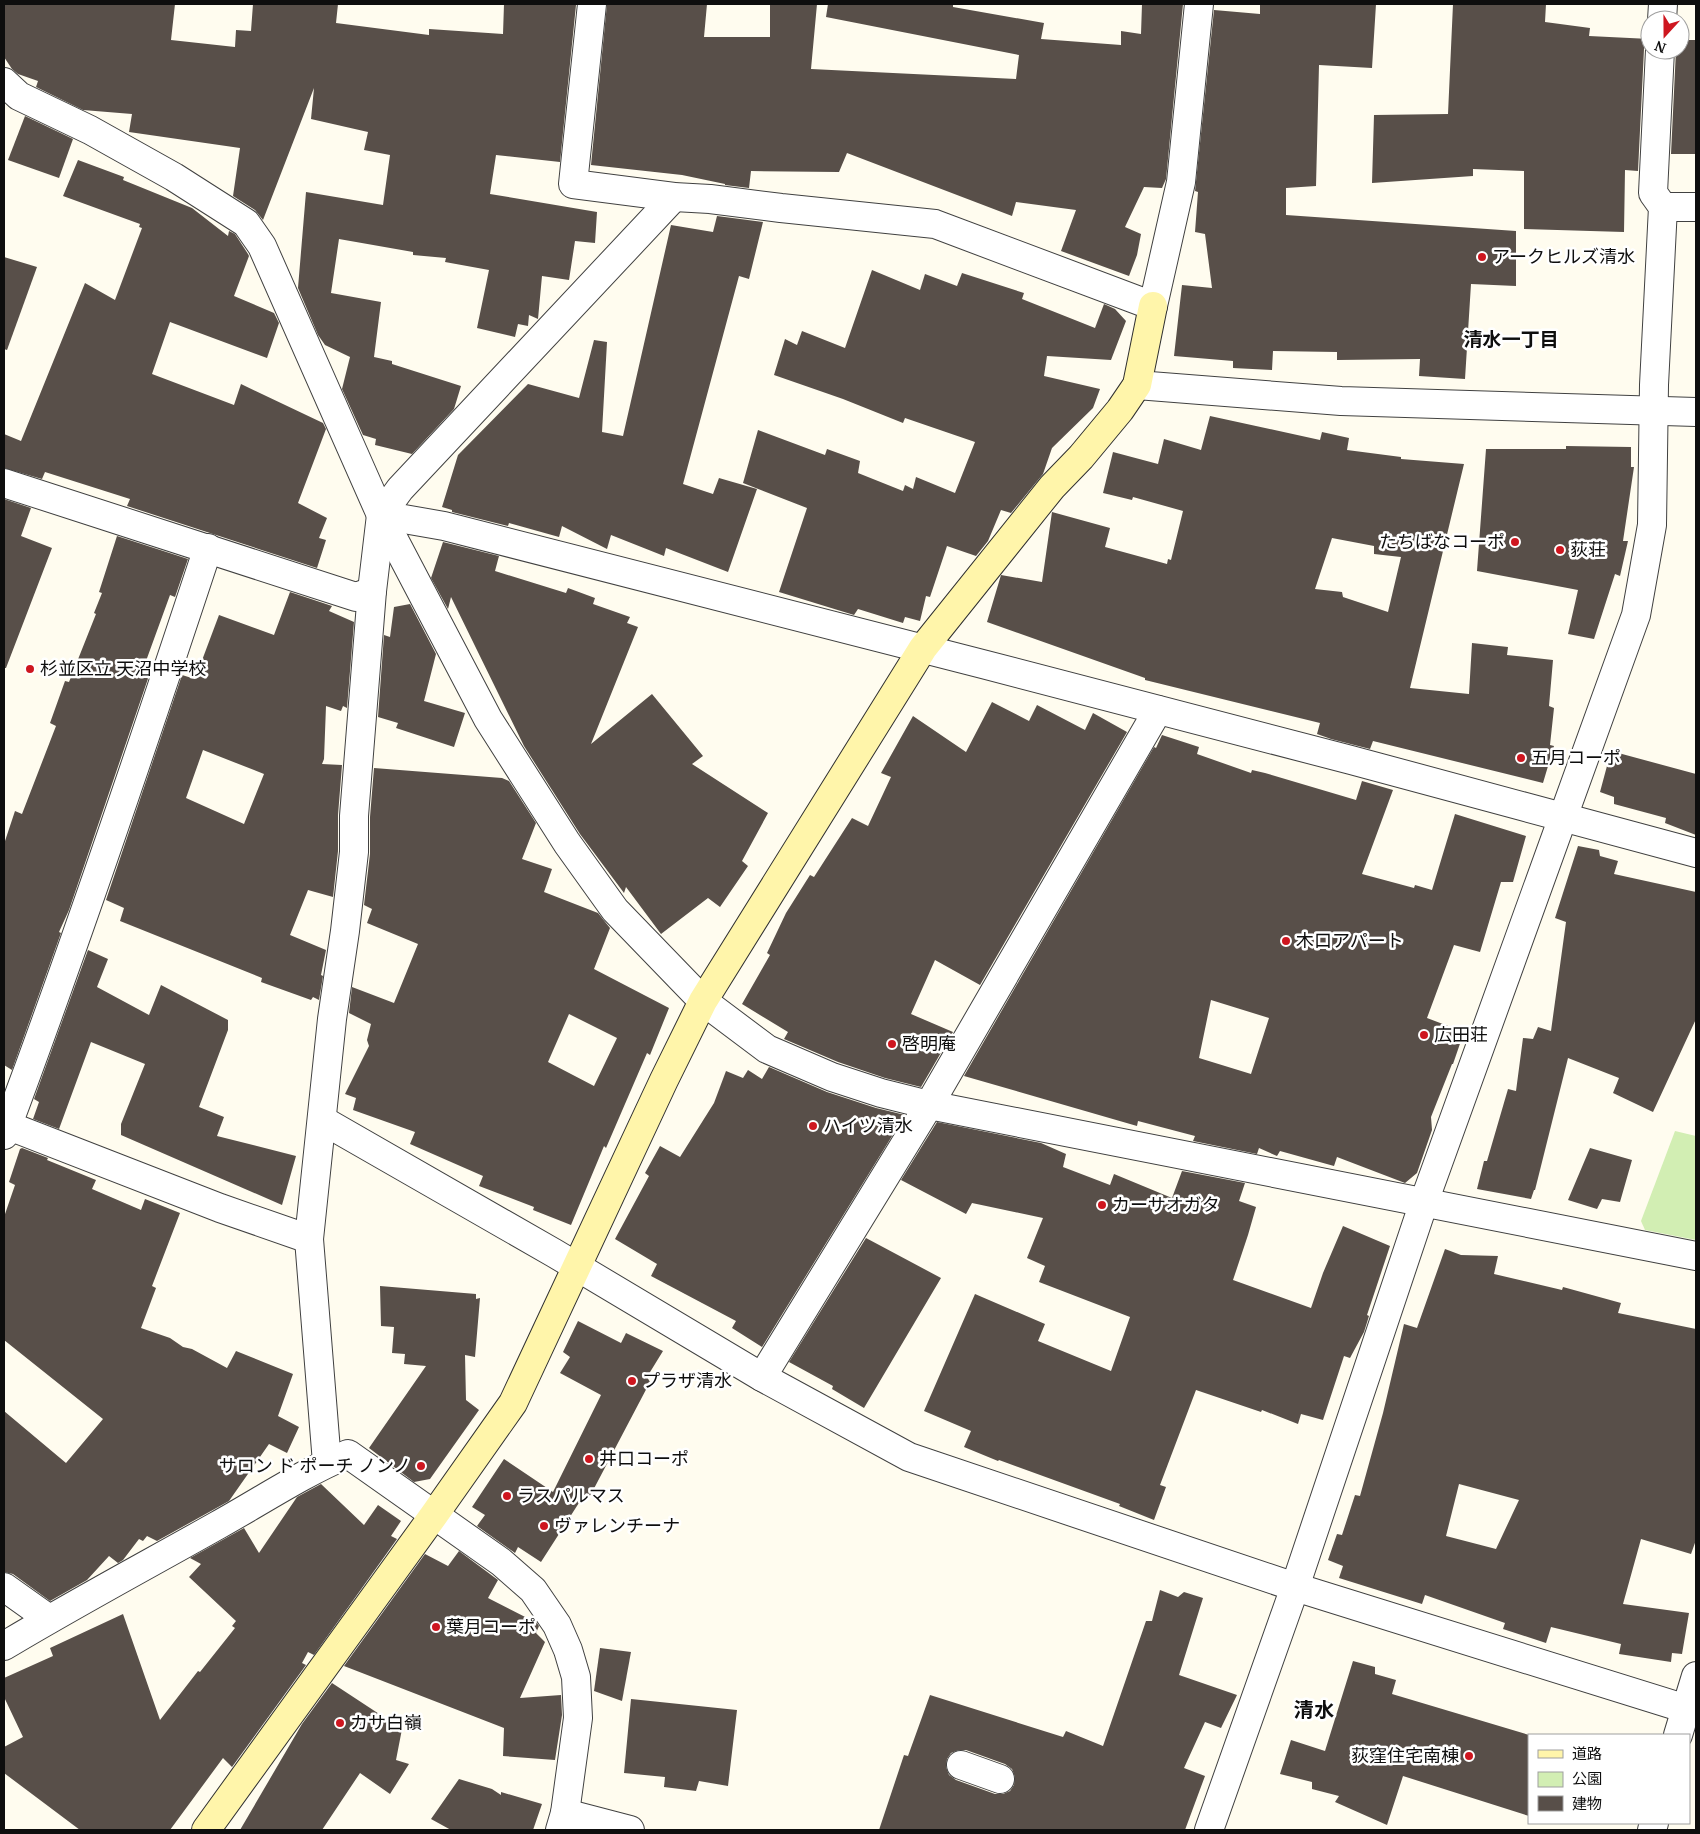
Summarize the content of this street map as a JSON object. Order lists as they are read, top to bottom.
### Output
{
  "districts": ["清水一丁目", "清水"],
  "places": [
    "アークヒルズ清水",
    "たちばなコーポ",
    "荻荘",
    "杉並区立 天沼中学校",
    "五月コーポ",
    "木口アパート",
    "広田荘",
    "啓明庵",
    "ハイツ清水",
    "カーサオガタ",
    "プラザ清水",
    "井口コーポ",
    "サロン ド ポーチ ノンノ",
    "ラスパルマス",
    "ヴァレンチーナ",
    "葉月コーポ",
    "カサ白嶺",
    "荻窪住宅南棟"
  ],
  "legend": ["道路", "公園", "建物"],
  "north": "bottom"
}
